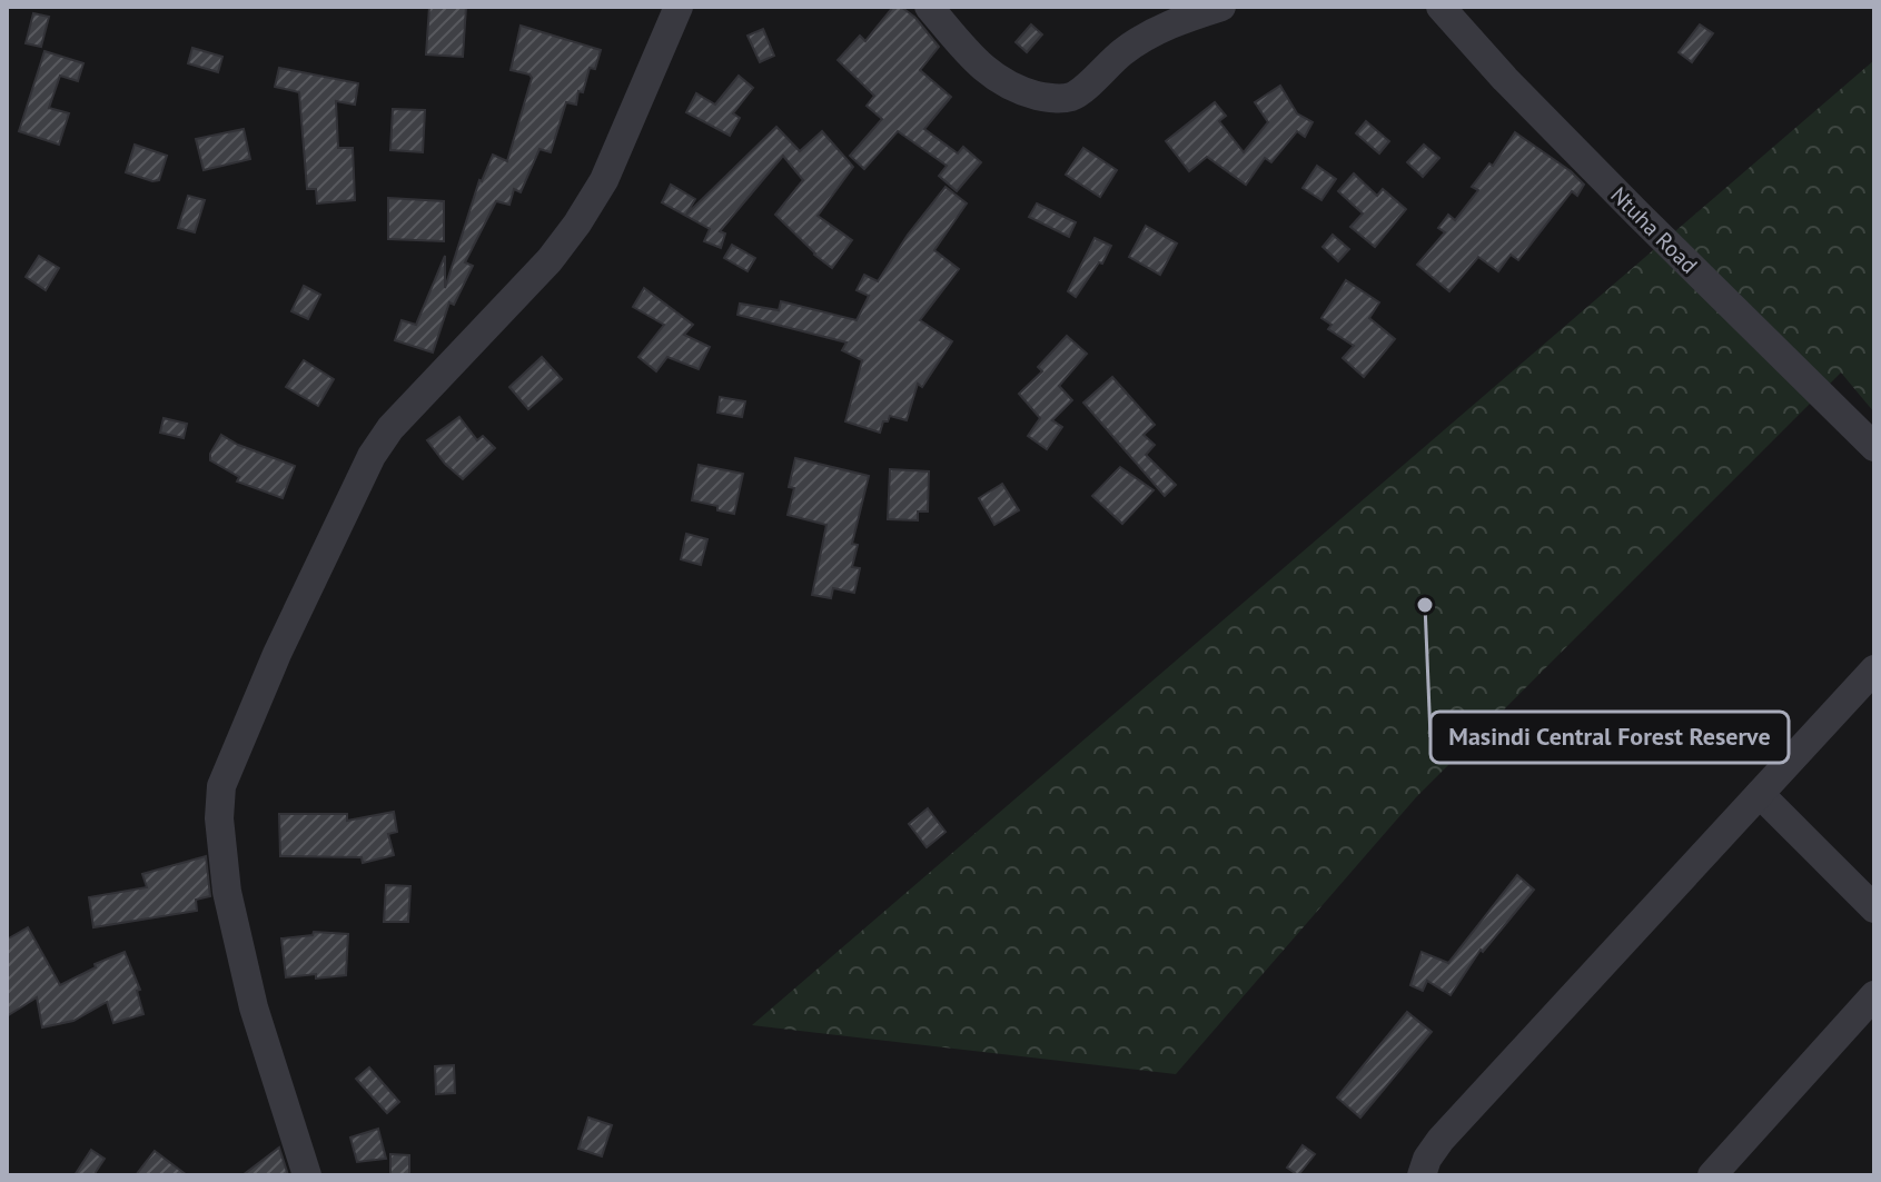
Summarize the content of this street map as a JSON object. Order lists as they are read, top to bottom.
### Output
{
  "streets": {
    "street": ["Ntuha Road"]
  },
  "places": ["Masindi Central Forest Reserve"]
}
